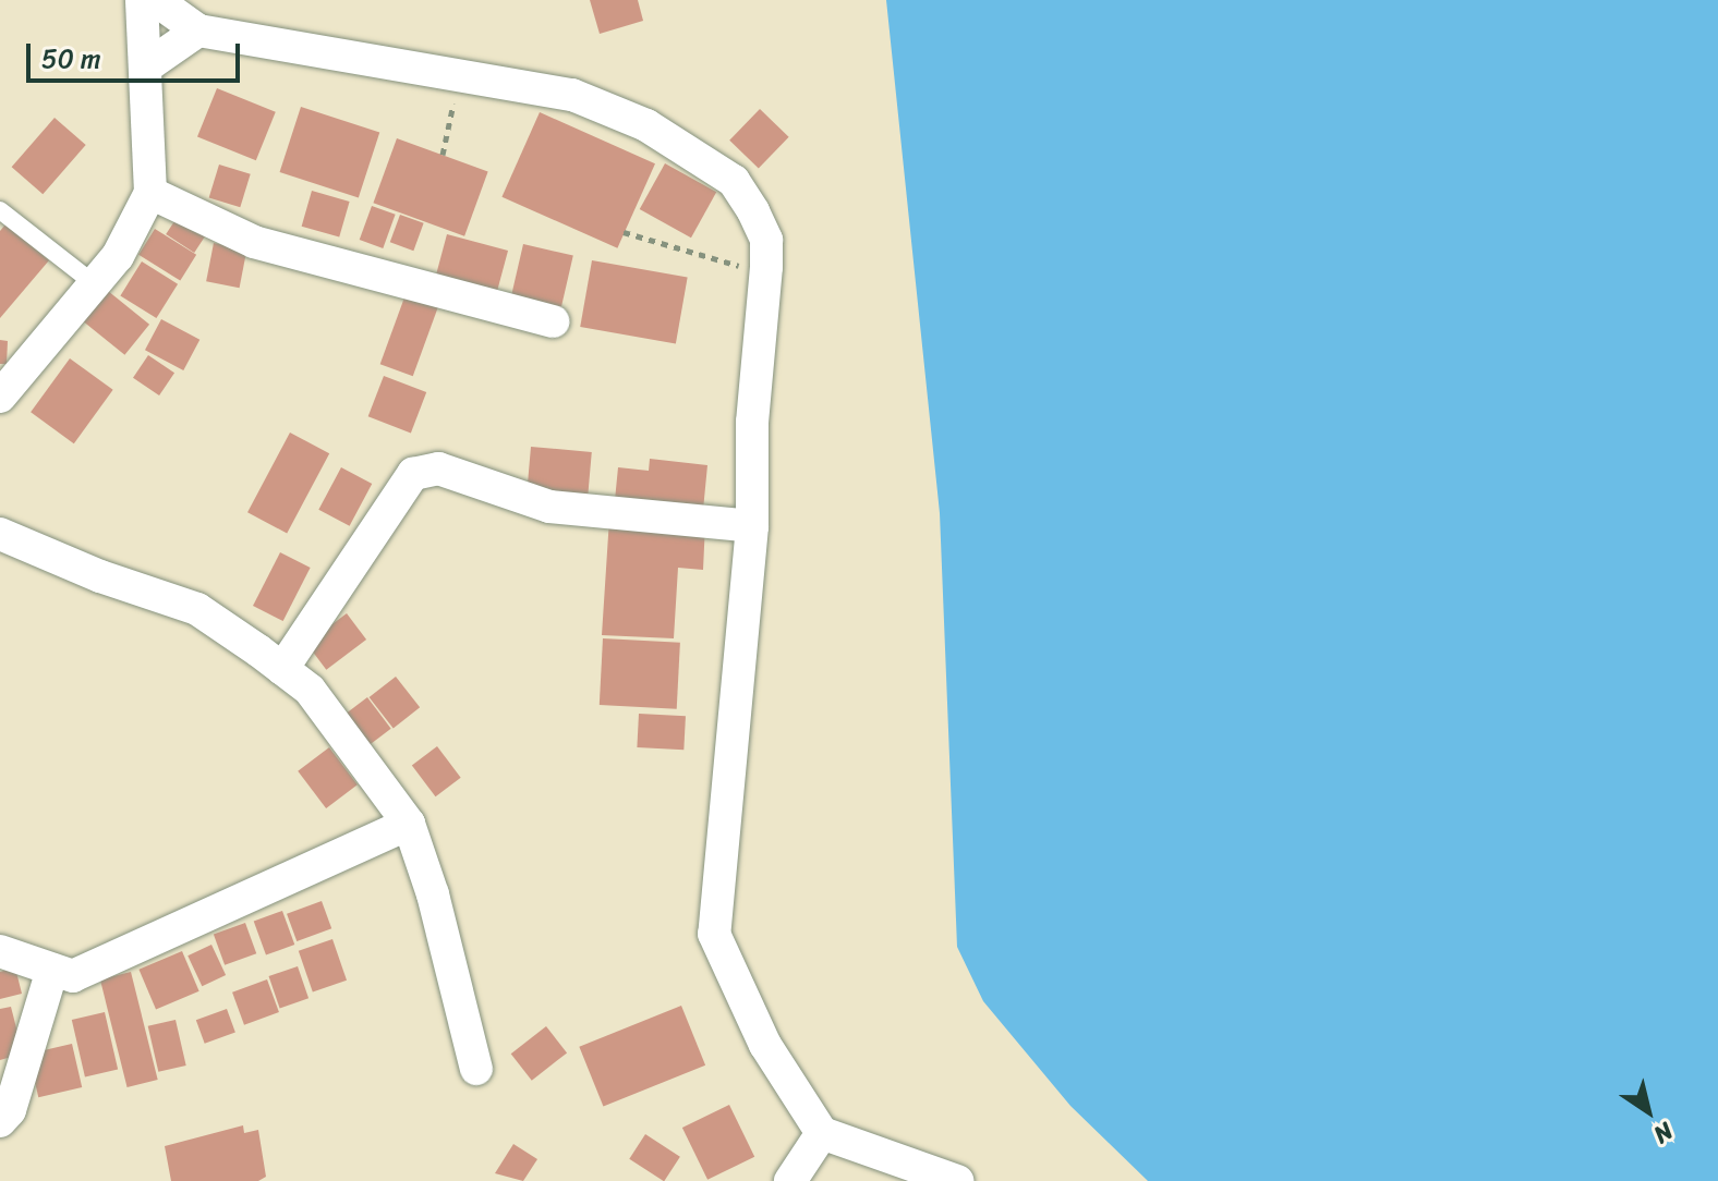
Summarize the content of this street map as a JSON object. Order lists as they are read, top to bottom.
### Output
{
  "scale_bar": "50 m",
  "north": "bottom right"
}
